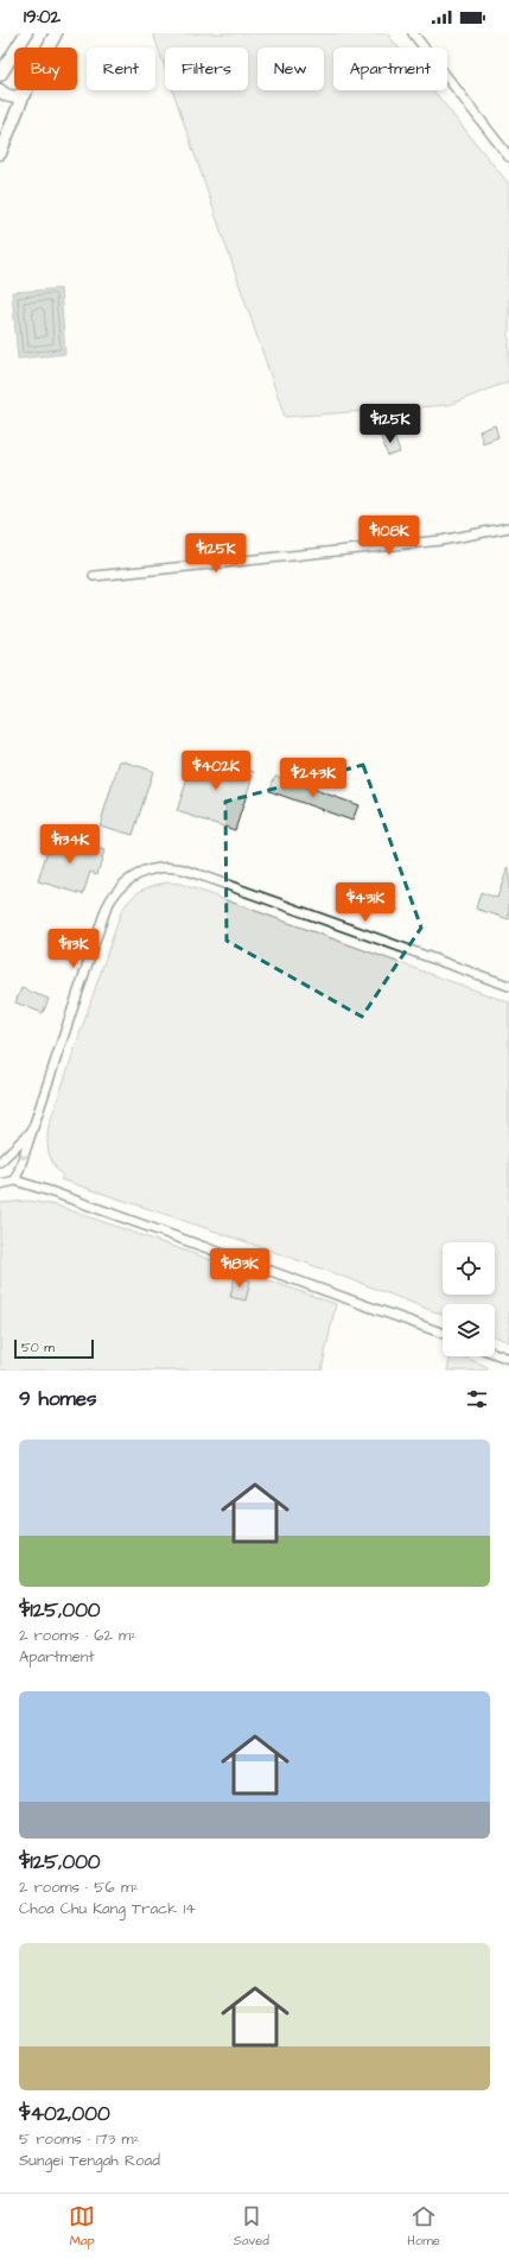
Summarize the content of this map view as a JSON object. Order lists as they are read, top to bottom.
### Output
{
  "scale_bar": "50 m",
  "page": {
    "status": "19:02",
    "chip": [
      "Buy",
      "Rent",
      "Filters",
      "New",
      "Apartment"
    ],
    "price": [
      "$125K",
      "$108K",
      "$125K",
      "$402K",
      "$243K",
      "$134K",
      "$431K",
      "$113K",
      "$183K"
    ],
    "scale": "50 m",
    "heading": "9 homes",
    "list": [
      {
        "name": "$125,000",
        "note": "2 rooms · 62 m² · Apartment"
      },
      {
        "name": "$125,000",
        "note": "2 rooms · 56 m² · Choa Chu Kang Track 14"
      },
      {
        "name": "$402,000",
        "note": "5 rooms · 173 m² · Sungei Tengah Road"
      }
    ],
    "tabs": ["Map", "Saved", "Home"]
  }
}
